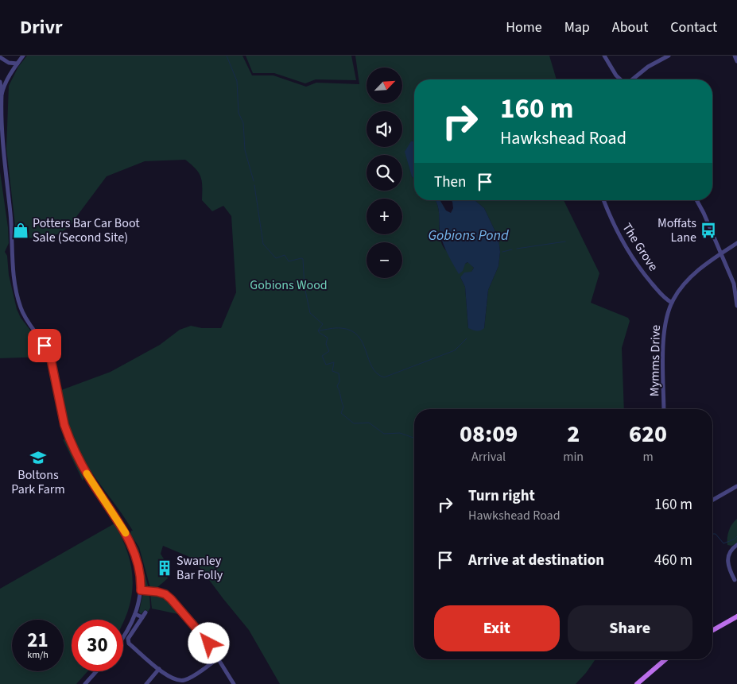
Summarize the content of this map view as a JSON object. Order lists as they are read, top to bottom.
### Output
{
  "streets": {
    "street": ["The Grove", "Mymms Drive"]
  },
  "crossings": [
    ["The Grove", "Mymms Drive"]
  ],
  "water": ["Gobions Pond"],
  "parks": ["Gobions Wood"],
  "places": {
    "shop": ["Potters Bar Car Boot Sale (Second Site)"],
    "bus stop": ["Moffats Lane"],
    "school or university": ["Boltons Park Farm"],
    "building": ["Swanley Bar Folly"]
  },
  "north": "top right",
  "page": {
    "header": "Drivr",
    "nav": [
      "Home",
      "Map",
      "About",
      "Contact"
    ],
    "map_buttons": ["+", "−"],
    "turn": ["160 m", "Hawkshead Road"],
    "then": "Then",
    "eta": [
      "08:09",
      "Arrival",
      "2",
      "min",
      "620",
      "m"
    ],
    "list": [
      {
        "name": "Turn right",
        "note": "Hawkshead Road",
        "value": "160 m"
      },
      {
        "name": "Arrive at destination",
        "value": "460 m"
      }
    ],
    "buttons": ["Exit", "Share"],
    "speed": "21 km/h",
    "limit": "30"
  }
}
